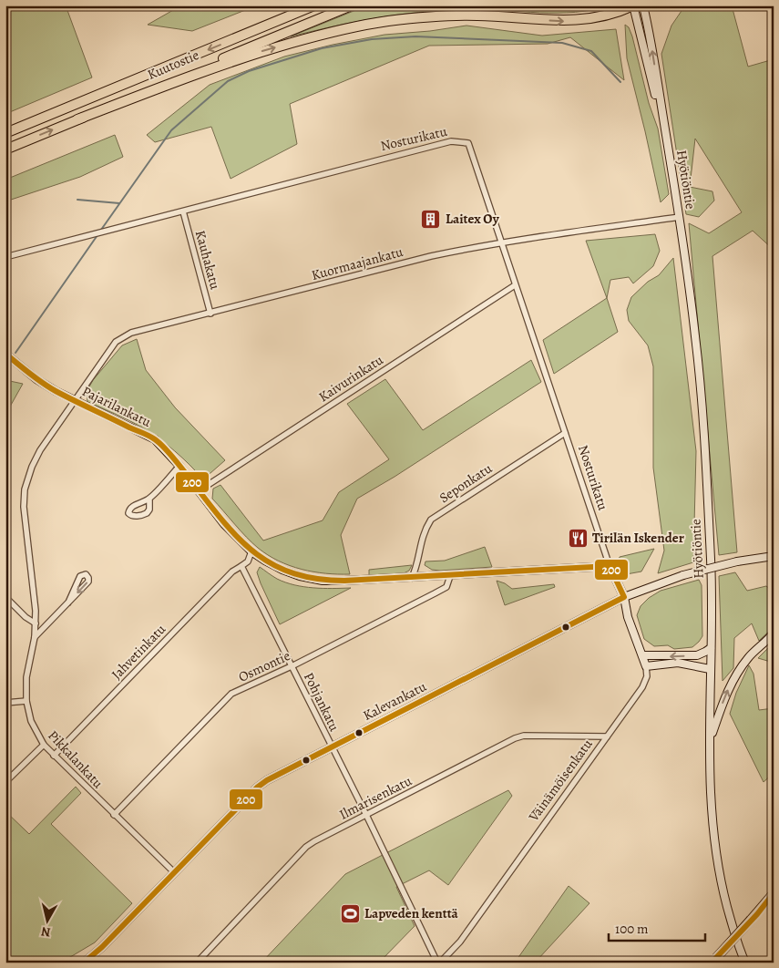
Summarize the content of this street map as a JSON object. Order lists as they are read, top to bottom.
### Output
{
  "streets": {
    "highway": ["Kuutostie"],
    "main road": [
      "Nosturikatu",
      "Hyötiöntie",
      "Pajarilankatu",
      "Kalevankatu",
      "Väinämöisenkatu"
    ],
    "street": [
      "Kauhakatu",
      "Kuormaajankatu",
      "Kaivurinkatu",
      "Seponkatu",
      "Jahvetinkatu",
      "Osmontie",
      "Pohjankatu",
      "Pikkalankatu",
      "Ilmarisenkatu"
    ]
  },
  "crossings": [
    ["Nosturikatu", "Kauhakatu"],
    ["Nosturikatu", "Kuormaajankatu"],
    ["Nosturikatu", "Kaivurinkatu"],
    ["Nosturikatu", "Pajarilankatu"],
    ["Nosturikatu", "Seponkatu"],
    ["Nosturikatu", "Kalevankatu"],
    ["Nosturikatu", "Väinämöisenkatu"],
    ["Hyötiöntie", "Kuormaajankatu"],
    ["Kauhakatu", "Kuormaajankatu"],
    ["Kuormaajankatu", "Pajarilankatu"],
    ["Kuormaajankatu", "Pikkalankatu"],
    ["Kaivurinkatu", "Pajarilankatu"],
    ["Pajarilankatu", "Seponkatu"],
    ["Pajarilankatu", "Osmontie"],
    ["Pajarilankatu", "Pikkalankatu"],
    ["Jahvetinkatu", "Pohjankatu"],
    ["Jahvetinkatu", "Pikkalankatu"],
    ["Osmontie", "Pohjankatu"],
    ["Osmontie", "Pikkalankatu"],
    ["Kalevankatu", "Pohjankatu"],
    ["Kalevankatu", "Pikkalankatu"],
    ["Kalevankatu", "Väinämöisenkatu"],
    ["Pohjankatu", "Väinämöisenkatu"],
    ["Pohjankatu", "Ilmarisenkatu"],
    ["Väinämöisenkatu", "Ilmarisenkatu"]
  ],
  "places": {
    "building": ["Laitex Oy"],
    "restaurant": ["Tirilän Iskender"],
    "sports": ["Lapveden kenttä"]
  },
  "lines": ["transit line 200"],
  "scale_bar": "100 m",
  "north": "bottom"
}
